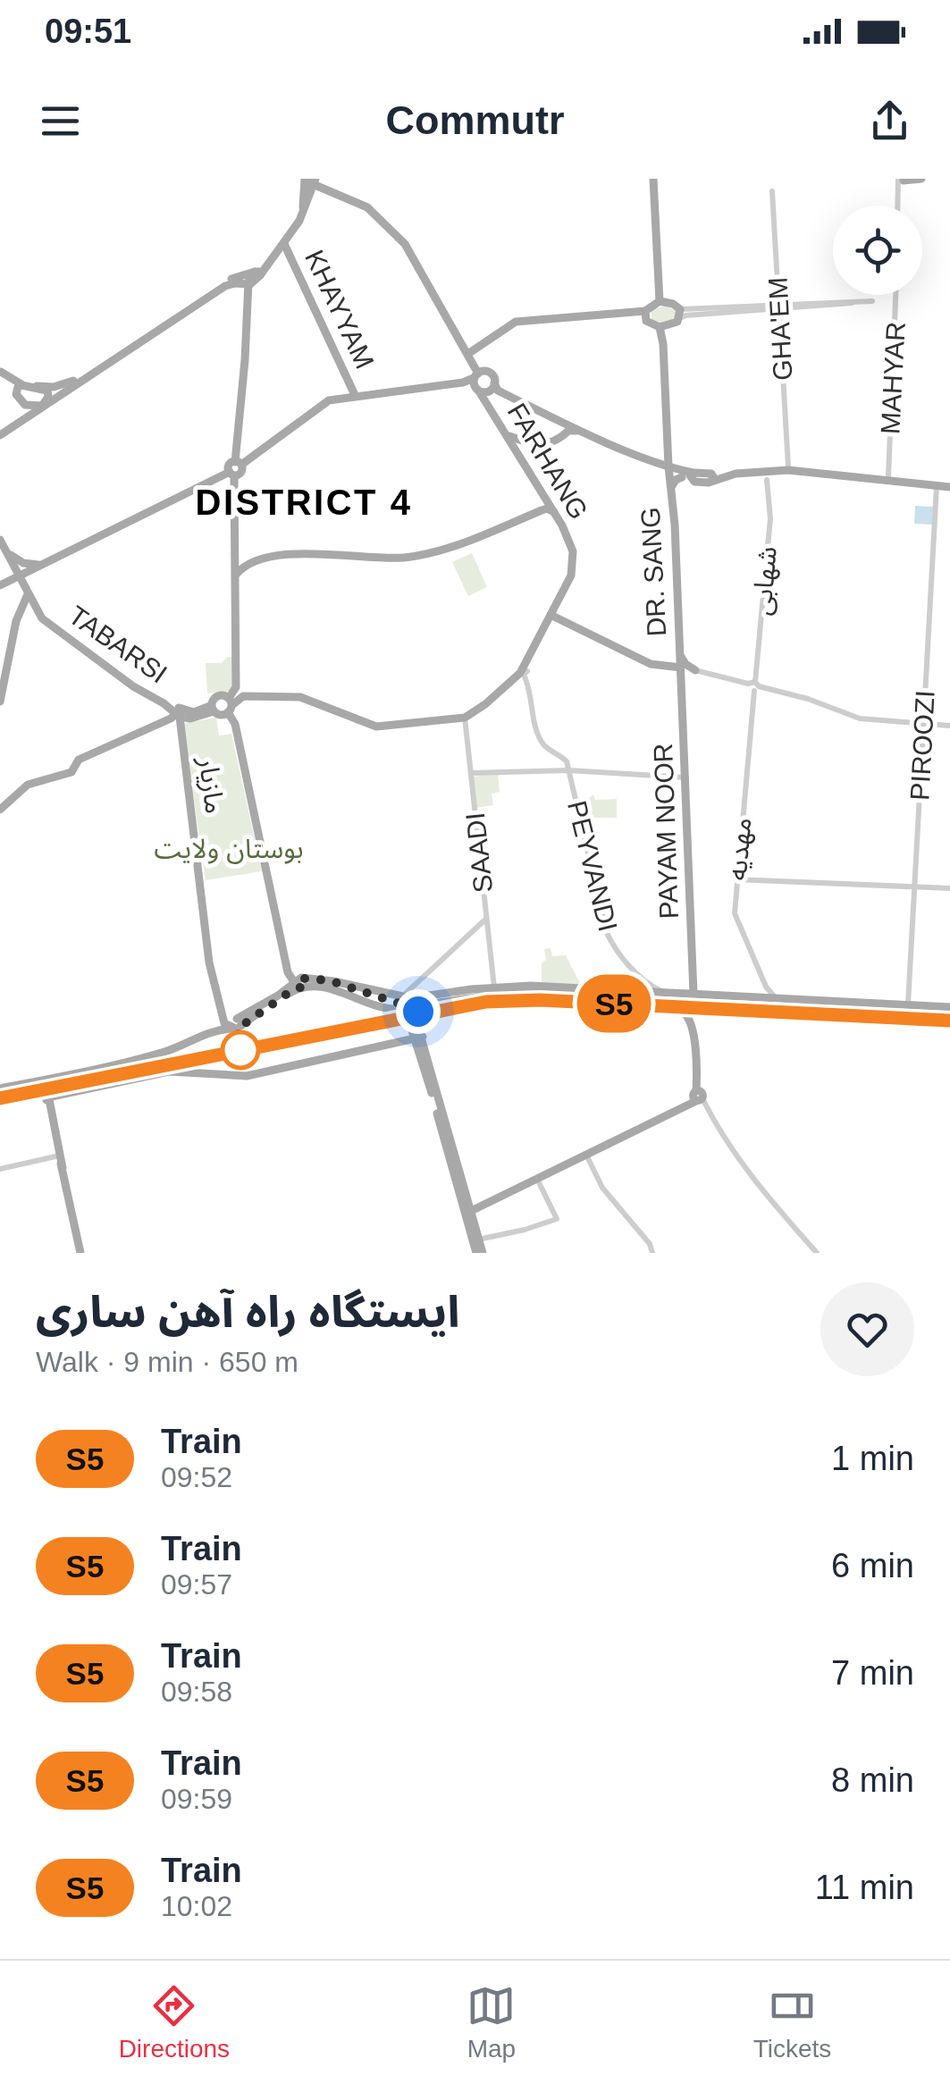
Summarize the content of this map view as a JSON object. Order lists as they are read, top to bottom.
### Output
{
  "streets": {
    "main road": [
      "KHAYYAM",
      "FARHANG",
      "DR. SANG",
      "TABARSI",
      "PAYAM NOOR"
    ],
    "street": [
      "GHA'EM",
      "MAHYAR",
      "شهابی",
      "PIROOZI",
      "مهدیه",
      "SAADI",
      "PEYVANDI"
    ]
  },
  "crossings": [
    ["FARHANG", "SAADI"],
    ["DR. SANG", "PAYAM NOOR"],
    ["شهابی", "مهدیه"]
  ],
  "districts": ["DISTRICT 4"],
  "parks": ["بوستان ولایت"],
  "page": {
    "status": "09:51",
    "header": "Commutr",
    "on_map": "S5",
    "heading": ["ایستگاه راه آهن ساری", "Walk · 9 min · 650 m"],
    "list": [
      {
        "mark": "S5",
        "name": "Train",
        "note": "09:52",
        "value": "1 min"
      },
      {
        "mark": "S5",
        "name": "Train",
        "note": "09:57",
        "value": "6 min"
      },
      {
        "mark": "S5",
        "name": "Train",
        "note": "09:58",
        "value": "7 min"
      },
      {
        "mark": "S5",
        "name": "Train",
        "note": "09:59",
        "value": "8 min"
      },
      {
        "mark": "S5",
        "name": "Train",
        "note": "10:02",
        "value": "11 min"
      }
    ],
    "tabs": ["Directions", "Map", "Tickets"]
  }
}
